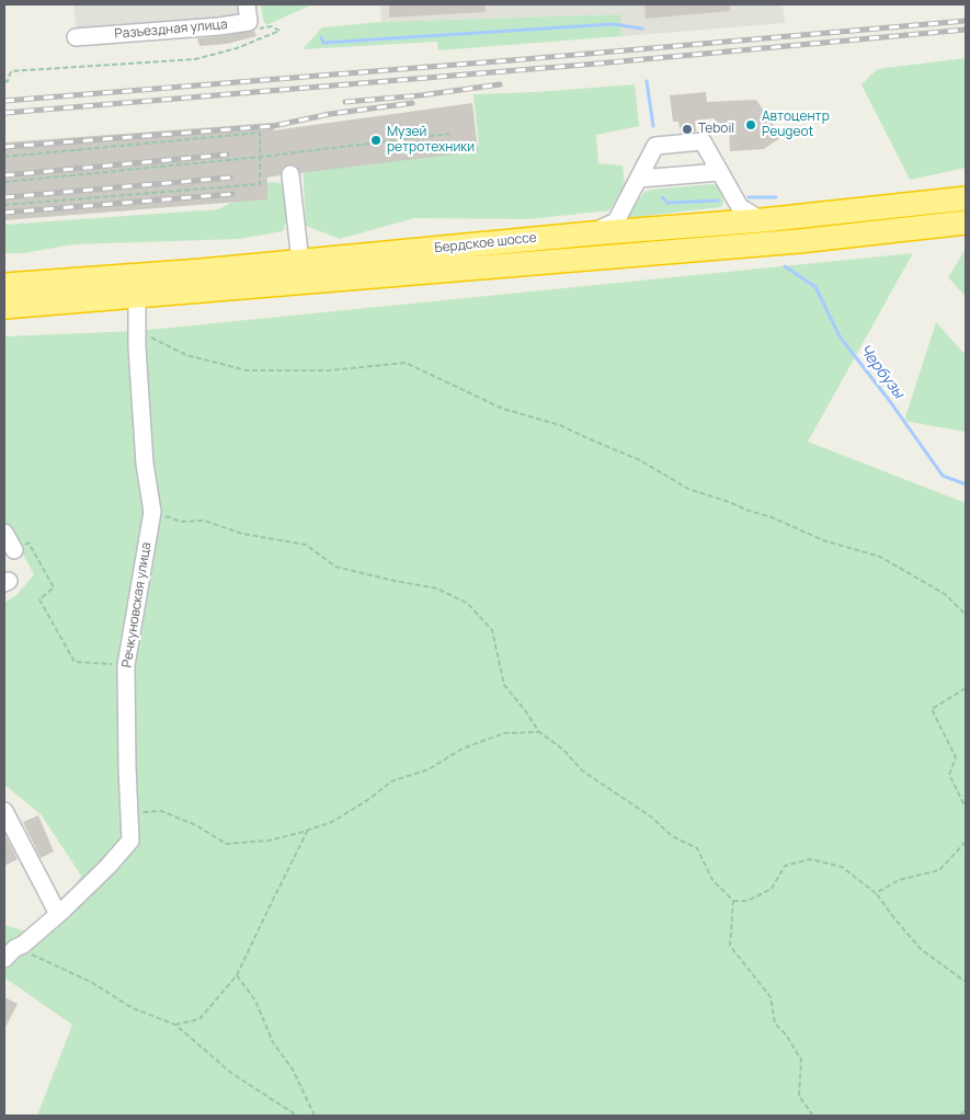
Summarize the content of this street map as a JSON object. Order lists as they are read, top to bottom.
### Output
{
  "streets": {
    "highway": ["Бердское шоссе"],
    "street": ["Разъездная улица", "Речкуновская улица"]
  },
  "crossings": [
    ["Бердское шоссе", "Речкуновская улица"]
  ],
  "water": ["Чербузы"],
  "places": ["Автоцентр Peugeot", "Teboil", "Музей ретротехники"]
}
